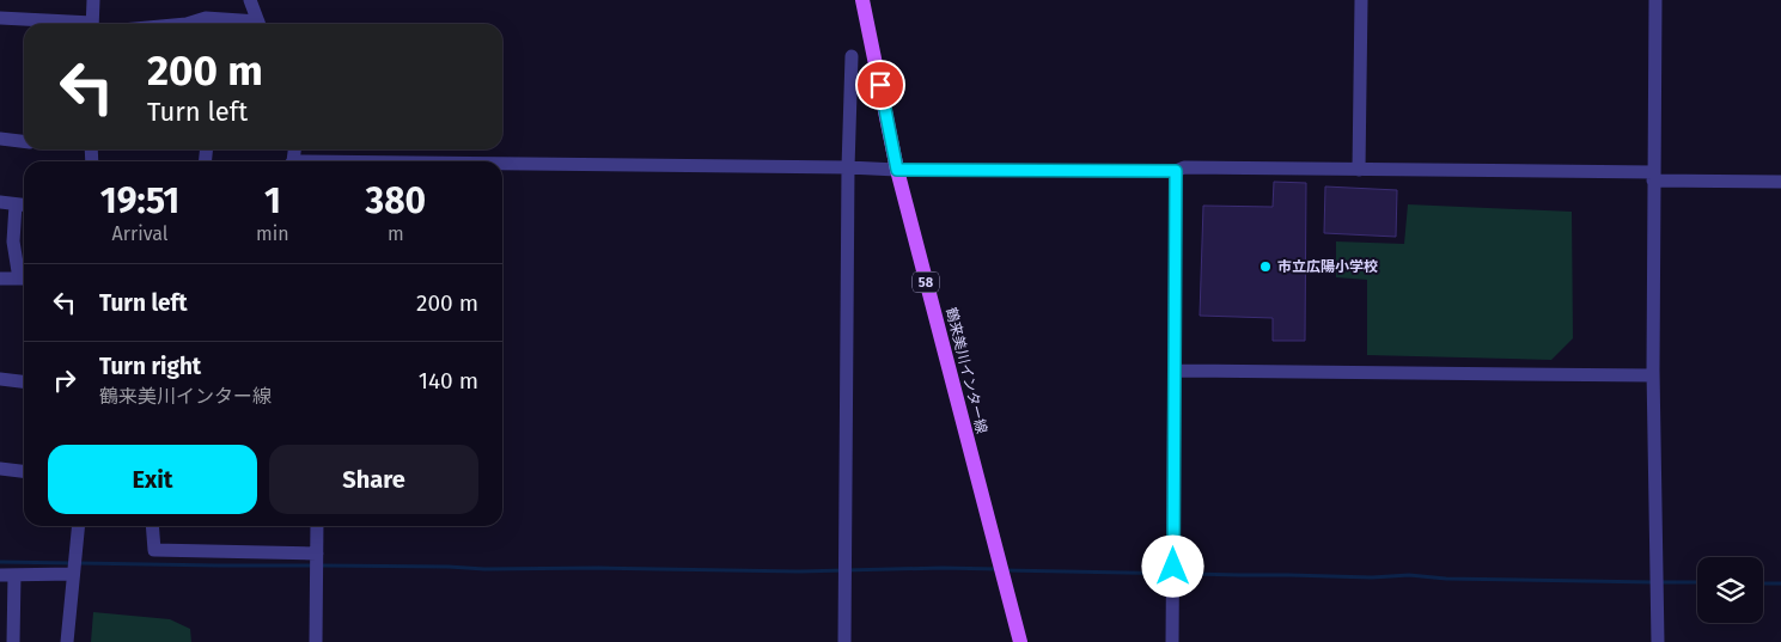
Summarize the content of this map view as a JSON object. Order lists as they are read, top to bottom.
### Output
{
  "streets": {
    "main road": ["58", "鶴来美川インター線"]
  },
  "places": ["市立広陽小学校"],
  "page": {
    "turn": ["200 m", "Turn left"],
    "eta": [
      "19:51",
      "Arrival",
      "1",
      "min",
      "380",
      "m"
    ],
    "list": [
      {
        "name": "Turn left",
        "value": "200 m"
      },
      {
        "name": "Turn right",
        "note": "鶴来美川インター線",
        "value": "140 m"
      }
    ],
    "buttons": ["Exit", "Share"]
  }
}
